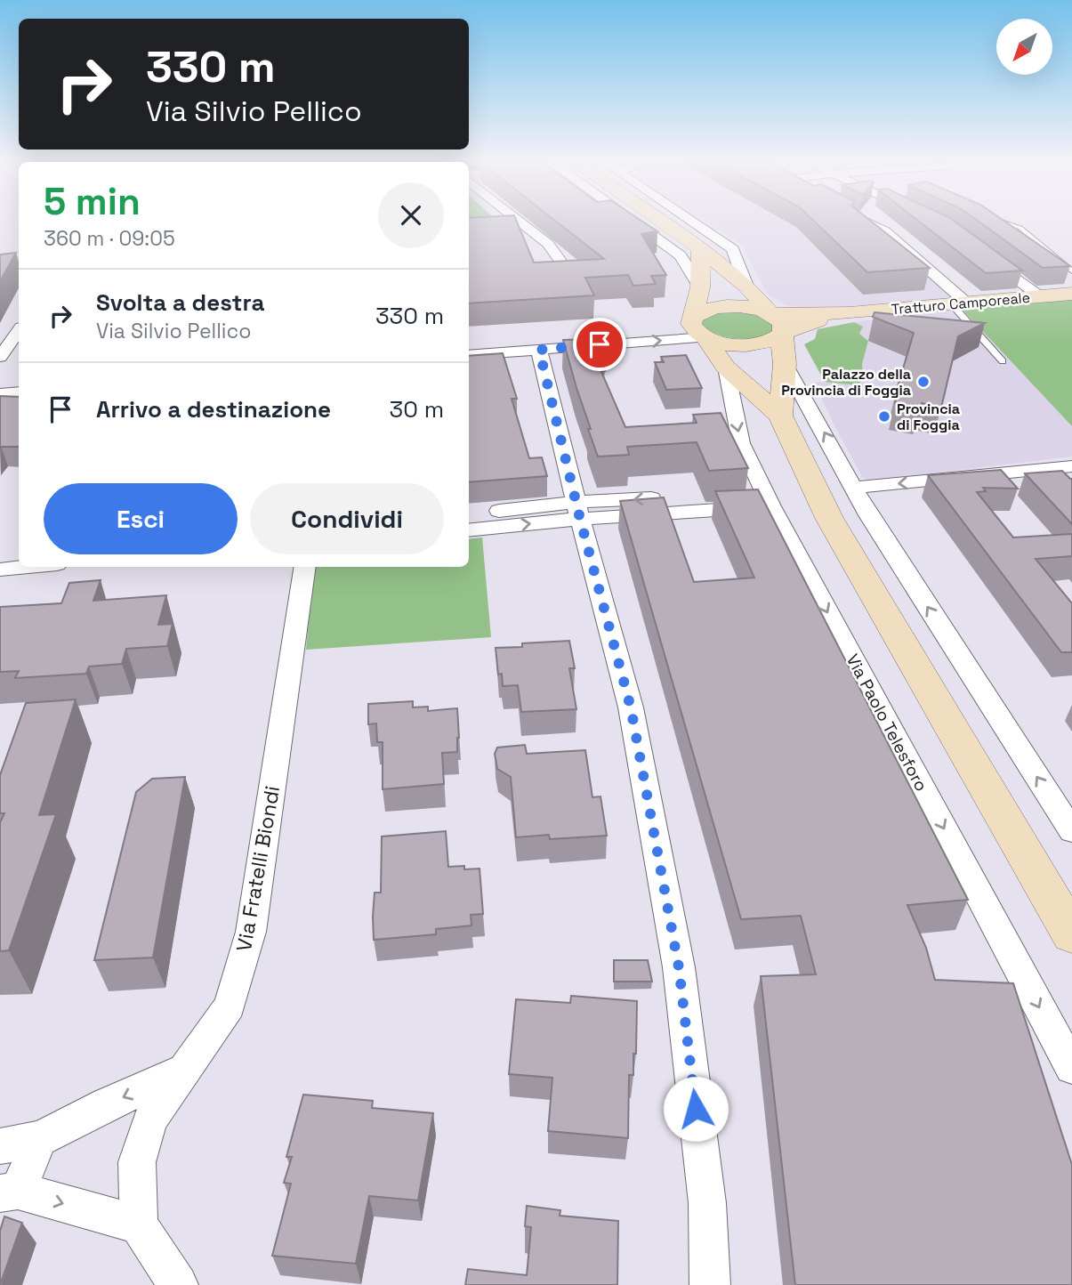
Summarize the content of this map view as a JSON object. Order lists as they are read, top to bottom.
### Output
{
  "streets": {
    "street": ["Tratturo Camporeale", "Via Paolo Telesforo", "Via Fratelli Biondi"]
  },
  "crossings": [
    ["Tratturo Camporeale", "Via Paolo Telesforo"]
  ],
  "places": ["Palazzo della Provincia di Foggia", "Provincia di Foggia"],
  "north": "bottom left",
  "page": {
    "turn": ["330 m", "Via Silvio Pellico"],
    "heading": ["5 min", "360 m · 09:05"],
    "list": [
      {
        "name": "Svolta a destra",
        "note": "Via Silvio Pellico",
        "value": "330 m"
      },
      {
        "name": "Arrivo a destinazione",
        "value": "30 m"
      }
    ],
    "buttons": ["Esci", "Condividi"]
  }
}
